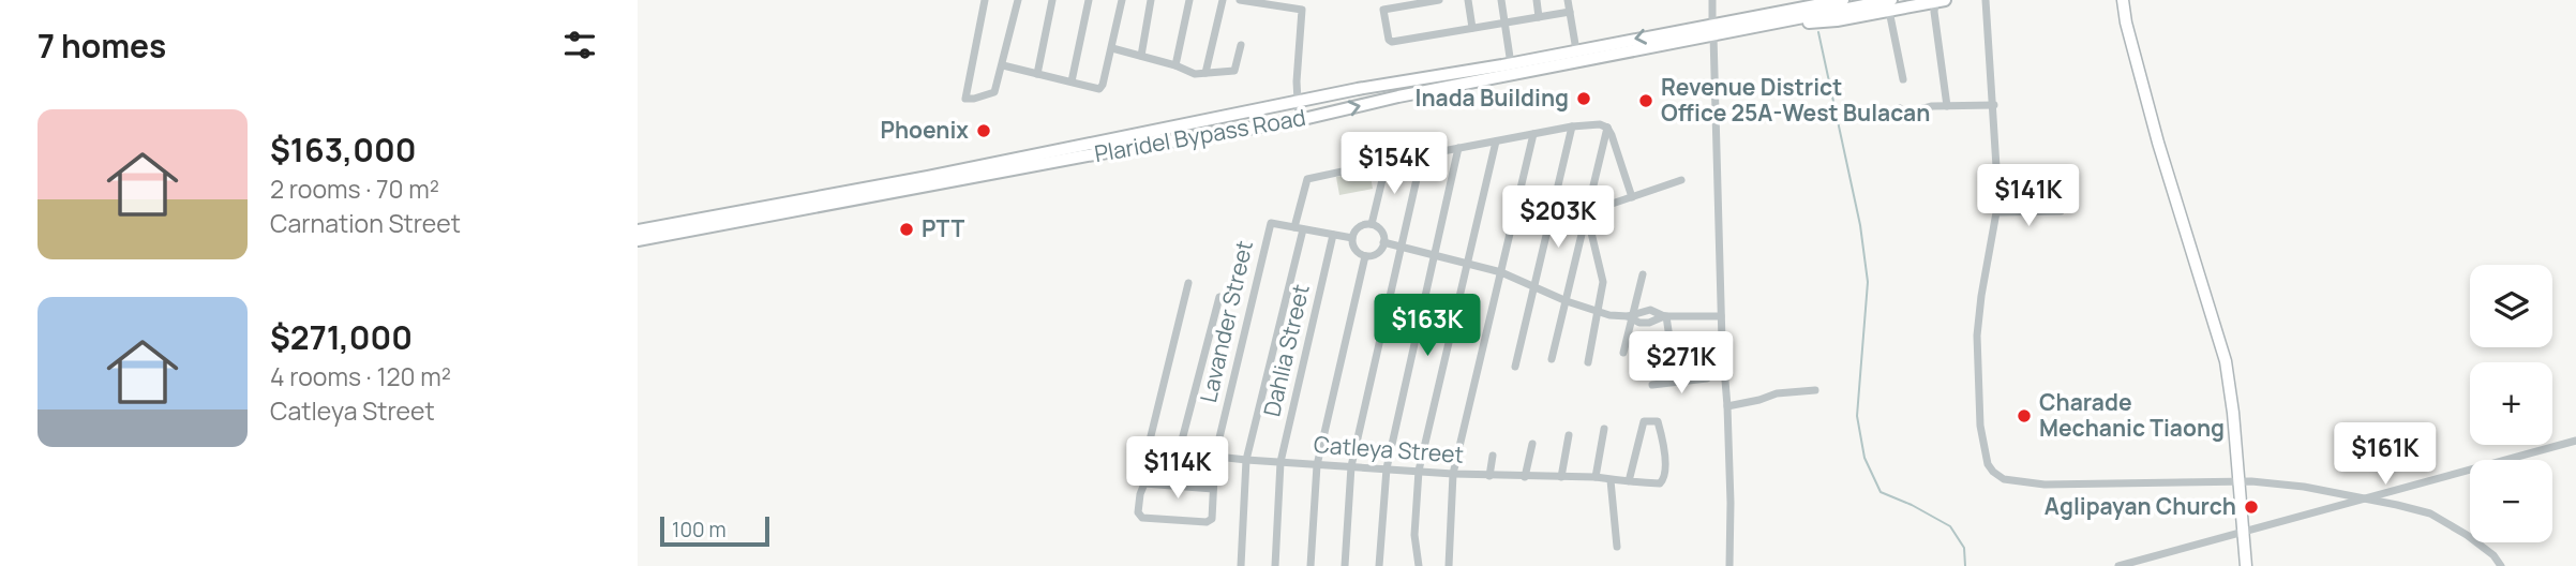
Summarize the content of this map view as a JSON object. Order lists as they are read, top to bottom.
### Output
{
  "streets": {
    "highway": ["Plaridel Bypass Road"],
    "street": ["Lavander Street", "Dahlia Street", "Catleya Street"]
  },
  "crossings": [
    ["Lavander Street", "Catleya Street"],
    ["Dahlia Street", "Catleya Street"]
  ],
  "places": [
    "Inada Building",
    "Revenue District Office 25A-West Bulacan",
    "Phoenix",
    "PTT",
    "Charade Mechanic Tiaong",
    "Aglipayan Church"
  ],
  "scale_bar": "100 m",
  "page": {
    "heading": "7 homes",
    "list": [
      {
        "name": "$163,000",
        "note": "2 rooms · 70 m² · Carnation Street"
      },
      {
        "name": "$271,000",
        "note": "4 rooms · 120 m² · Catleya Street"
      }
    ],
    "price": [
      "$154K",
      "$141K",
      "$203K",
      "$163K",
      "$271K",
      "$161K",
      "$114K"
    ],
    "map_buttons": ["+", "−"],
    "scale": "100 m"
  }
}
